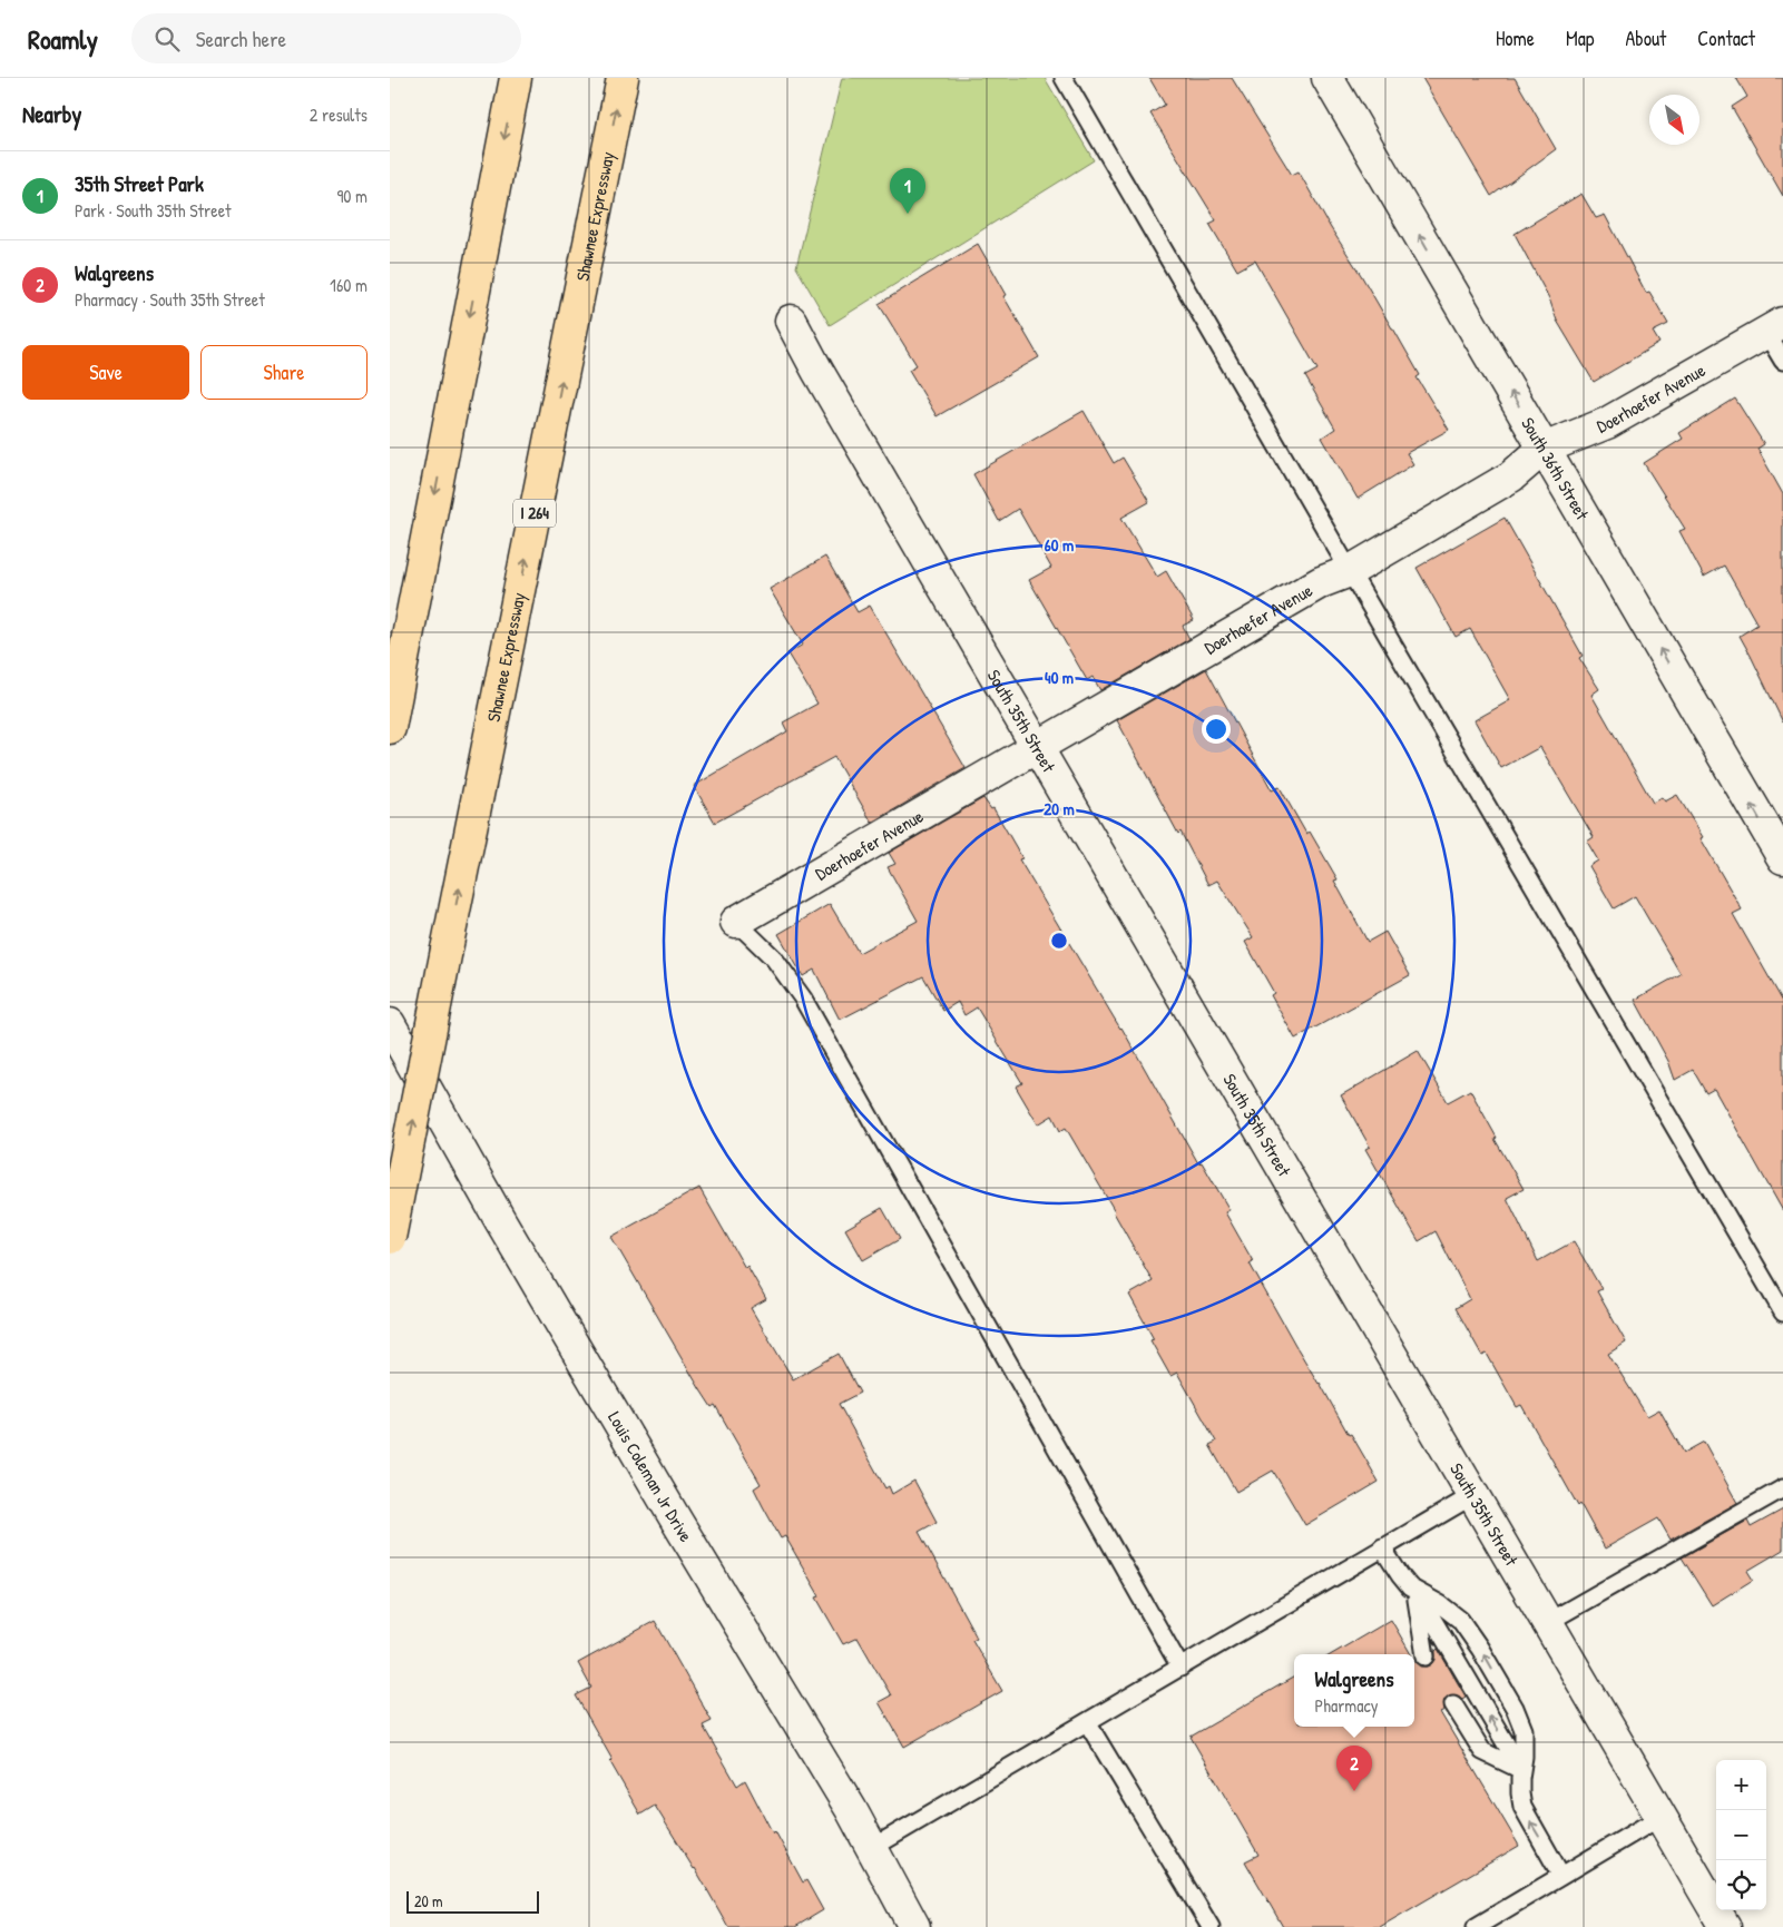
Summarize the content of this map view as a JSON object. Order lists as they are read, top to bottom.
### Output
{
  "streets": {
    "highway": ["Shawnee Expressway", "I 264"],
    "street": [
      "Doerhoefer Avenue",
      "South 36th Street",
      "South 35th Street",
      "Louis Coleman Jr Drive"
    ]
  },
  "crossings": [
    ["Doerhoefer Avenue", "South 36th Street"],
    ["Doerhoefer Avenue", "South 35th Street"]
  ],
  "one_way": ["South 36th Street"],
  "scale_bar": "20 m",
  "north": "bottom right",
  "page": {
    "header": "Roamly",
    "search": "Search here",
    "nav": [
      "Home",
      "Map",
      "About",
      "Contact"
    ],
    "heading": ["Nearby", "2 results"],
    "list": [
      {
        "mark": "1",
        "name": "35th Street Park",
        "note": "Park · South 35th Street",
        "value": "90 m"
      },
      {
        "mark": "2",
        "name": "Walgreens",
        "note": "Pharmacy · South 35th Street",
        "value": "160 m"
      }
    ],
    "pins": ["1", "2"],
    "buttons": ["Save", "Share"],
    "popup": ["Walgreens", "Pharmacy"],
    "map_buttons": ["+", "−"],
    "scale": "20 m"
  },
  "rings": ["60 m", "40 m", "20 m"]
}
